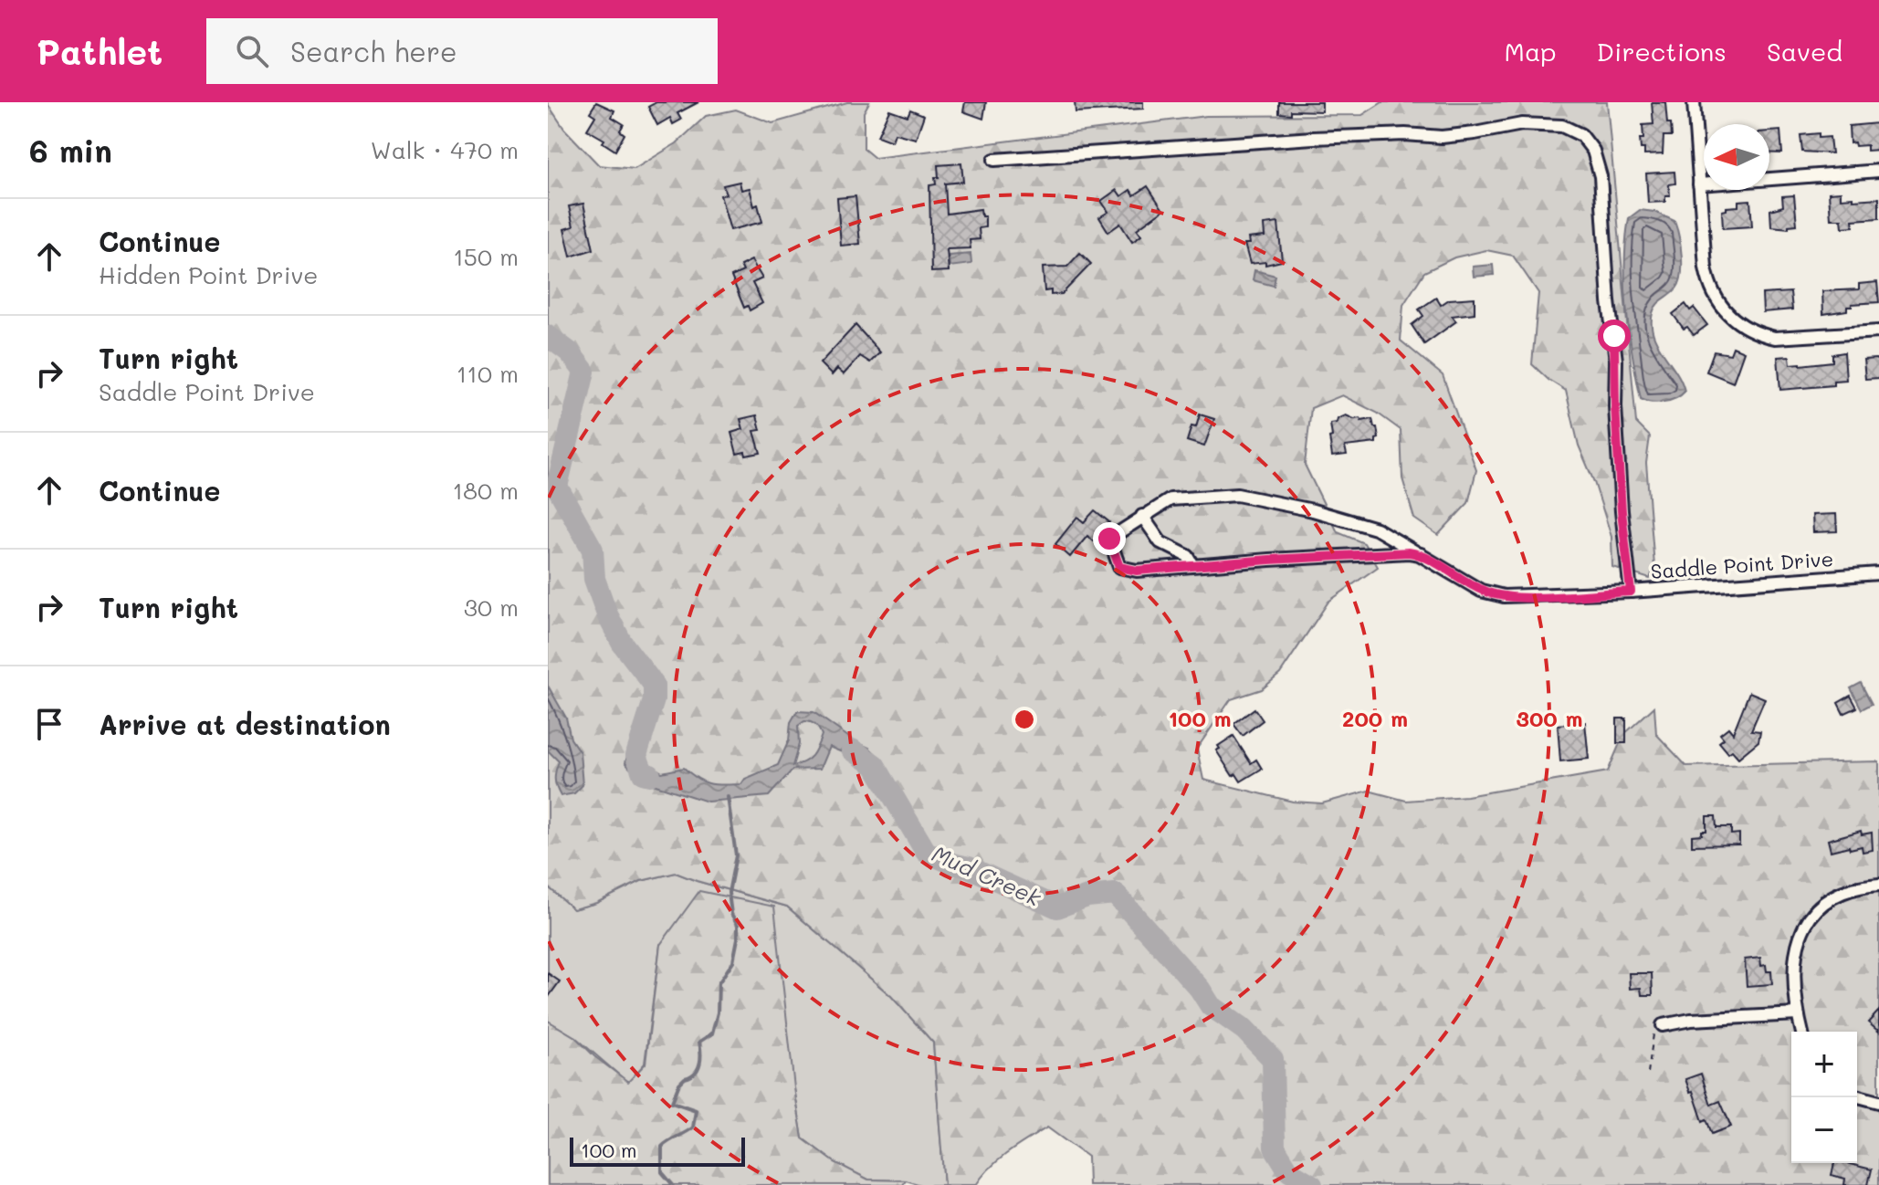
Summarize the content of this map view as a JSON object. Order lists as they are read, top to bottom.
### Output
{
  "streets": {
    "street": ["Saddle Point Drive"]
  },
  "water": ["Mud Creek"],
  "scale_bar": "100 m",
  "north": "left",
  "page": {
    "header": "Pathlet",
    "search": "Search here",
    "nav": ["Map", "Directions", "Saved"],
    "heading": ["6 min", "Walk · 470 m"],
    "list": [
      ["Continue", "Hidden Point Drive", "150 m"],
      ["Turn right", "Saddle Point Drive", "110 m"],
      ["Continue", "180 m"],
      ["Turn right", "30 m"],
      "Arrive at destination"
    ],
    "map_buttons": ["+", "−"],
    "scale": "100 m"
  },
  "rings": ["100 m", "200 m", "300 m"]
}
